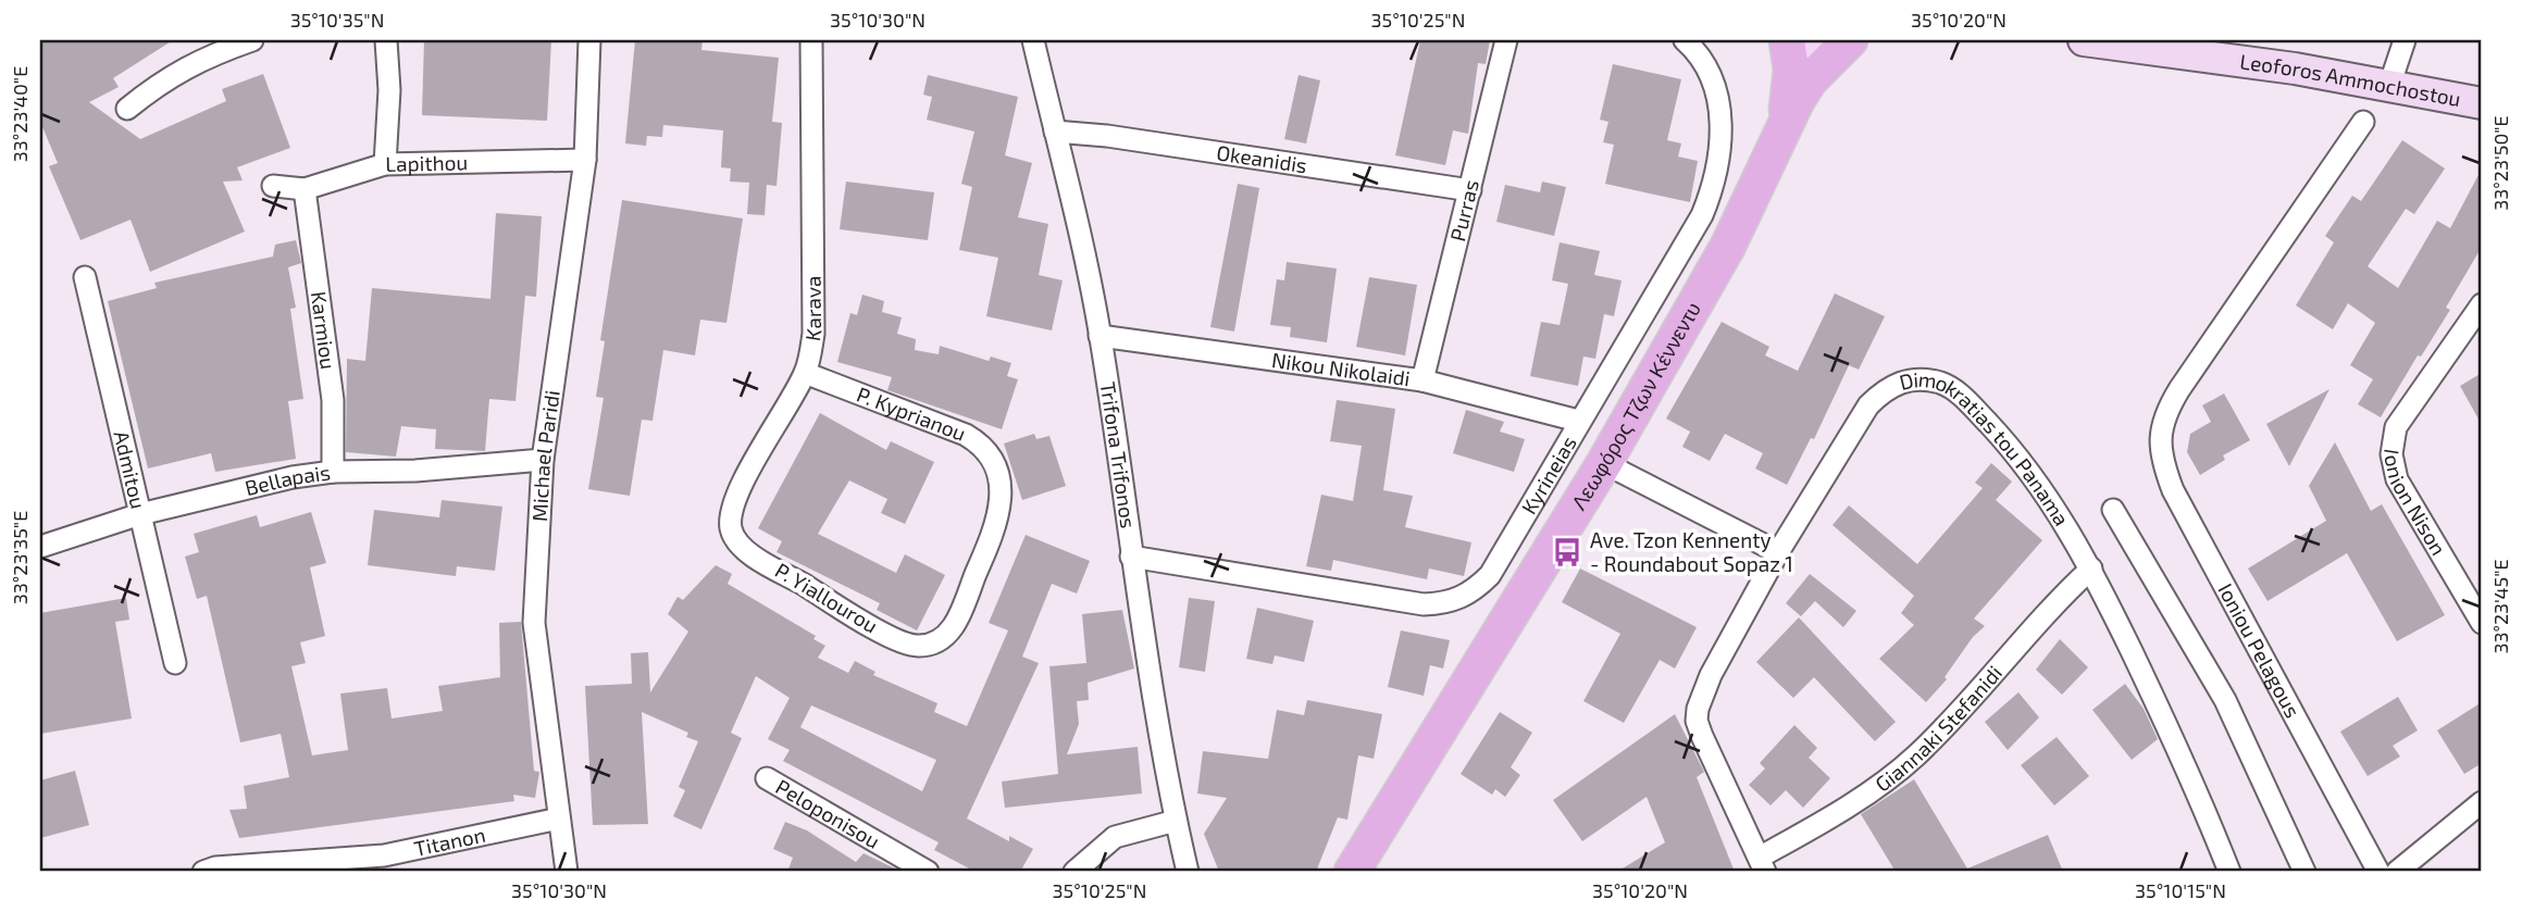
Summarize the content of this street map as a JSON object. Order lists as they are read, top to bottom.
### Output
{
  "streets": {
    "main road": ["Leoforos Ammochostou", "Λεωφόρος Τζων Κέννεντυ"],
    "street": [
      "Okeanidis",
      "Lapithou",
      "Purras",
      "Karava",
      "Karmiou",
      "Nikou Nikolaidi",
      "P. Kyprianou",
      "Trifona Trifonos",
      "Michael Paridi",
      "Dimokratias tou Panama",
      "Admitou",
      "Kyrineias",
      "Bellapais",
      "Ionion Nison",
      "P. Yiallourou",
      "Ioniou Pelagous",
      "Giannaki Stefanidi",
      "Peloponisou",
      "Titanon"
    ]
  },
  "crossings": [
    ["Okeanidis", "Purras"],
    ["Okeanidis", "Trifona Trifonos"],
    ["Lapithou", "Karmiou"],
    ["Lapithou", "Michael Paridi"],
    ["Purras", "Nikou Nikolaidi"],
    ["Karava", "P. Kyprianou"],
    ["Karava", "P. Yiallourou"],
    ["Karmiou", "Bellapais"],
    ["Nikou Nikolaidi", "Trifona Trifonos"],
    ["Nikou Nikolaidi", "Kyrineias"],
    ["P. Kyprianou", "P. Yiallourou"],
    ["Trifona Trifonos", "Kyrineias"],
    ["Michael Paridi", "Bellapais"],
    ["Michael Paridi", "Titanon"],
    ["Dimokratias tou Panama", "Giannaki Stefanidi"],
    ["Admitou", "Bellapais"]
  ],
  "places": {
    "bus stop": ["Ave. Tzon Kennenty - Roundabout Sopaz 1"]
  },
  "coordinates": [
    "35°10'35\"N",
    "35°10'30\"N",
    "35°10'25\"N",
    "35°10'20\"N",
    "33°23'40\"E",
    "33°23'50\"E",
    "33°23'35\"E",
    "33°23'45\"E",
    "35°10'15\"N"
  ]
}
